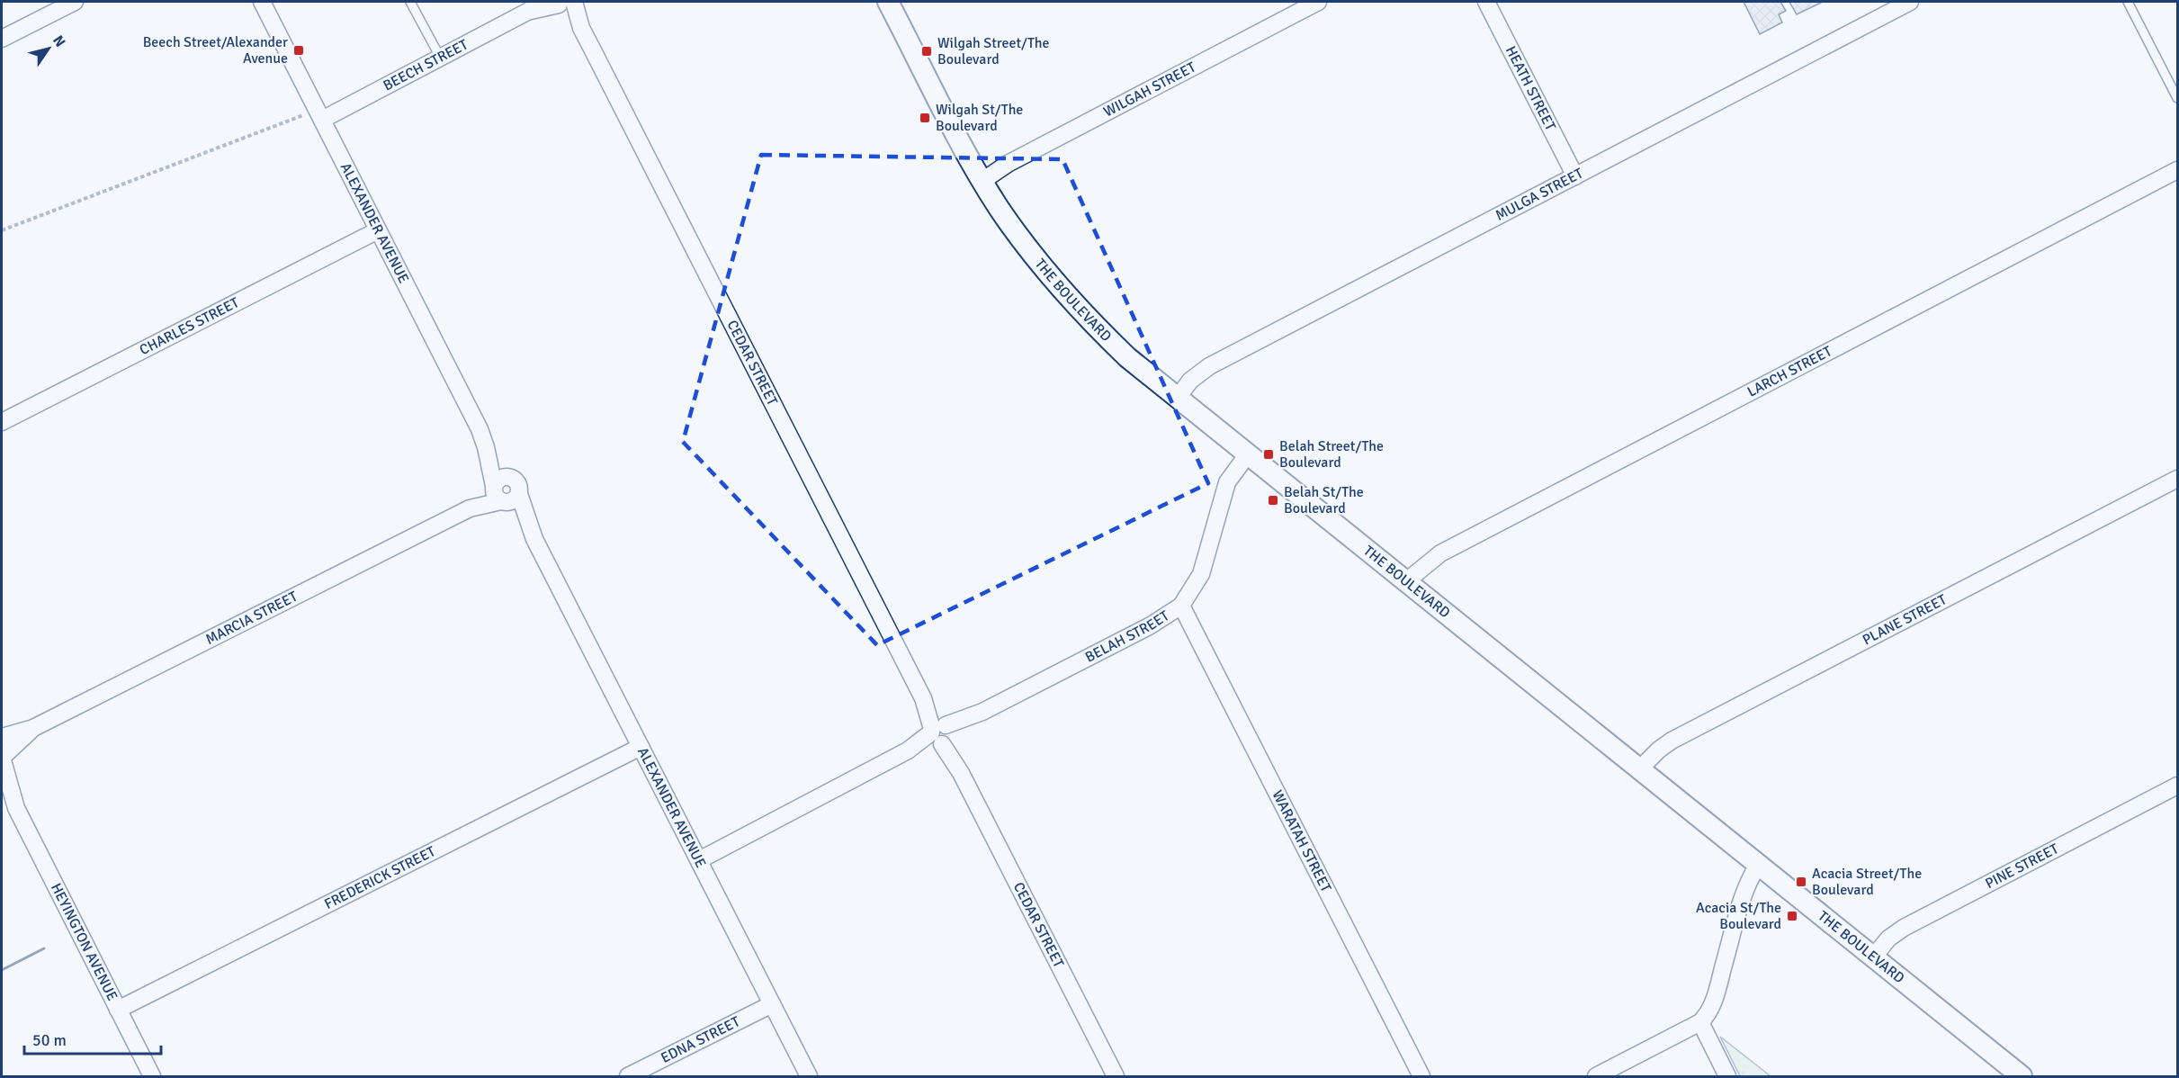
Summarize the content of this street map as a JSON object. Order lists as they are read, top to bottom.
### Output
{
  "streets": {
    "street": [
      "BEECH STREET",
      "HEATH STREET",
      "WILGAH STREET",
      "MULGA STREET",
      "ALEXANDER AVENUE",
      "THE BOULEVARD",
      "CHARLES STREET",
      "CEDAR STREET",
      "LARCH STREET",
      "MARCIA STREET",
      "PLANE STREET",
      "BELAH STREET",
      "WARATAH STREET",
      "PINE STREET",
      "FREDERICK STREET",
      "HEYINGTON AVENUE",
      "EDNA STREET"
    ]
  },
  "crossings": [
    ["BEECH STREET", "ALEXANDER AVENUE"],
    ["BEECH STREET", "CEDAR STREET"],
    ["HEATH STREET", "MULGA STREET"],
    ["WILGAH STREET", "THE BOULEVARD"],
    ["MULGA STREET", "THE BOULEVARD"],
    ["ALEXANDER AVENUE", "CHARLES STREET"],
    ["ALEXANDER AVENUE", "MARCIA STREET"],
    ["ALEXANDER AVENUE", "BELAH STREET"],
    ["ALEXANDER AVENUE", "FREDERICK STREET"],
    ["ALEXANDER AVENUE", "EDNA STREET"],
    ["THE BOULEVARD", "LARCH STREET"],
    ["THE BOULEVARD", "PLANE STREET"],
    ["THE BOULEVARD", "BELAH STREET"],
    ["THE BOULEVARD", "PINE STREET"],
    ["CEDAR STREET", "BELAH STREET"],
    ["MARCIA STREET", "HEYINGTON AVENUE"],
    ["BELAH STREET", "WARATAH STREET"],
    ["FREDERICK STREET", "HEYINGTON AVENUE"]
  ],
  "places": {
    "transit": [
      "Beech Street/Alexander Avenue",
      "Wilgah Street/The Boulevard",
      "Wilgah St/The Boulevard",
      "Belah Street/The Boulevard",
      "Belah St/The Boulevard",
      "Acacia Street/The Boulevard",
      "Acacia St/The Boulevard"
    ]
  },
  "scale_bar": "50 m",
  "north": "top right"
}
